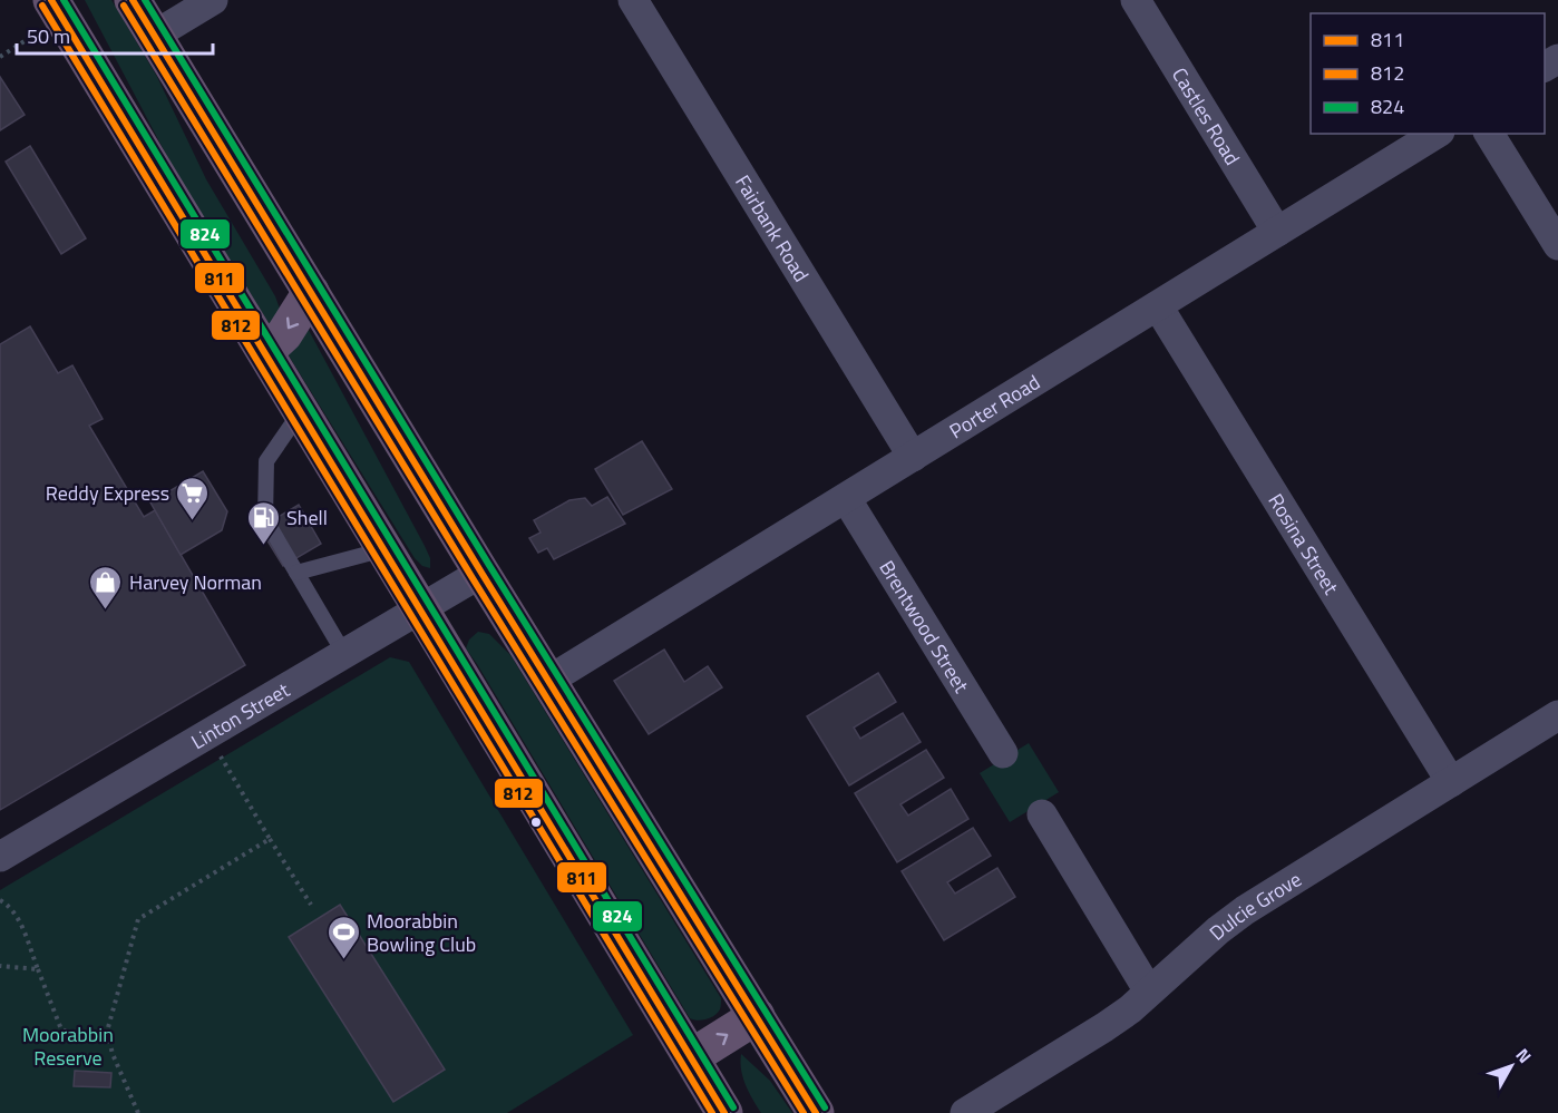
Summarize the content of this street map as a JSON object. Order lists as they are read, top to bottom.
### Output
{
  "streets": {
    "street": [
      "Castles Road",
      "Fairbank Road",
      "Porter Road",
      "Rosina Street",
      "Brentwood Street",
      "Linton Street",
      "Dulcie Grove"
    ]
  },
  "crossings": [
    ["Castles Road", "Porter Road"],
    ["Fairbank Road", "Porter Road"],
    ["Porter Road", "Rosina Street"],
    ["Porter Road", "Brentwood Street"],
    ["Rosina Street", "Dulcie Grove"]
  ],
  "parks": ["Moorabbin Reserve"],
  "places": {
    "supermarket": ["Reddy Express"],
    "fuel station": ["Shell"],
    "shop": ["Harvey Norman"],
    "sports": ["Moorabbin Bowling Club"]
  },
  "lines": ["transit line 811", "transit line 824", "transit line 812"],
  "legend": ["811", "812", "824"],
  "scale_bar": "50 m",
  "north": "top right"
}
